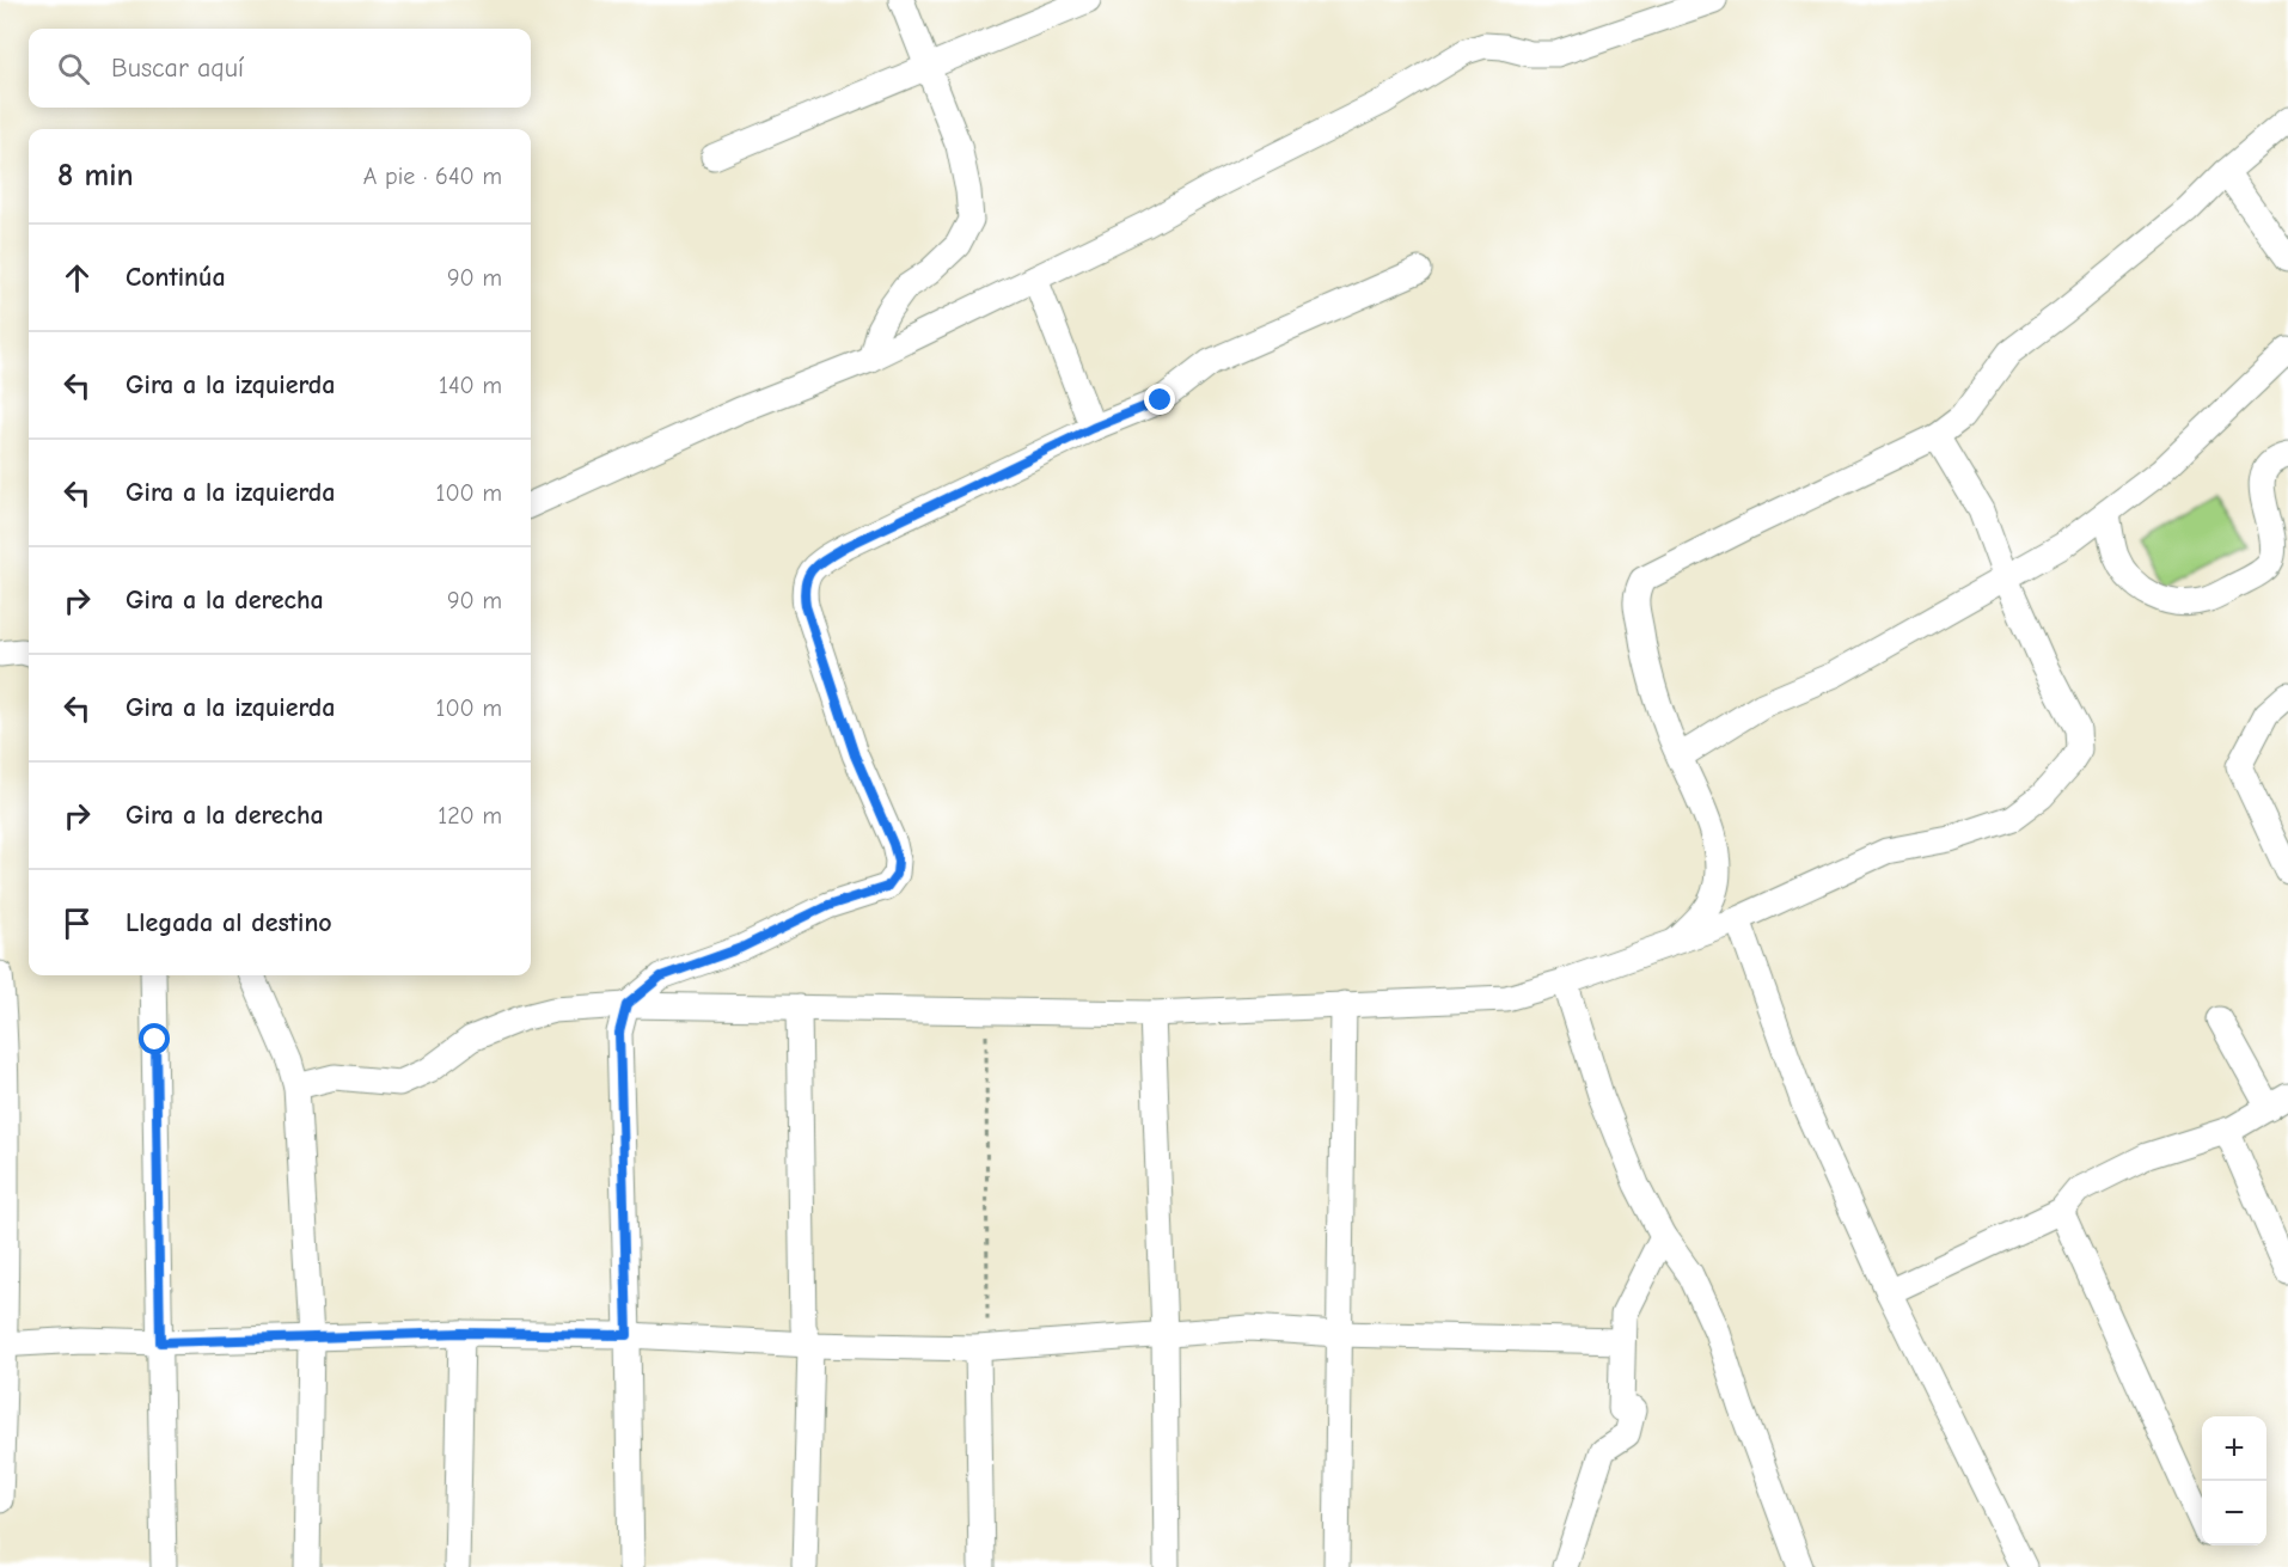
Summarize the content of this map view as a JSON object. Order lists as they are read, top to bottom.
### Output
{
  "page": {
    "search": "Buscar aquí",
    "heading": ["8 min", "A pie · 640 m"],
    "list": [
      ["Continúa", "90 m"],
      ["Gira a la izquierda", "140 m"],
      ["Gira a la izquierda", "100 m"],
      ["Gira a la derecha", "90 m"],
      ["Gira a la izquierda", "100 m"],
      ["Gira a la derecha", "120 m"],
      "Llegada al destino"
    ],
    "map_buttons": ["+", "−"]
  }
}
